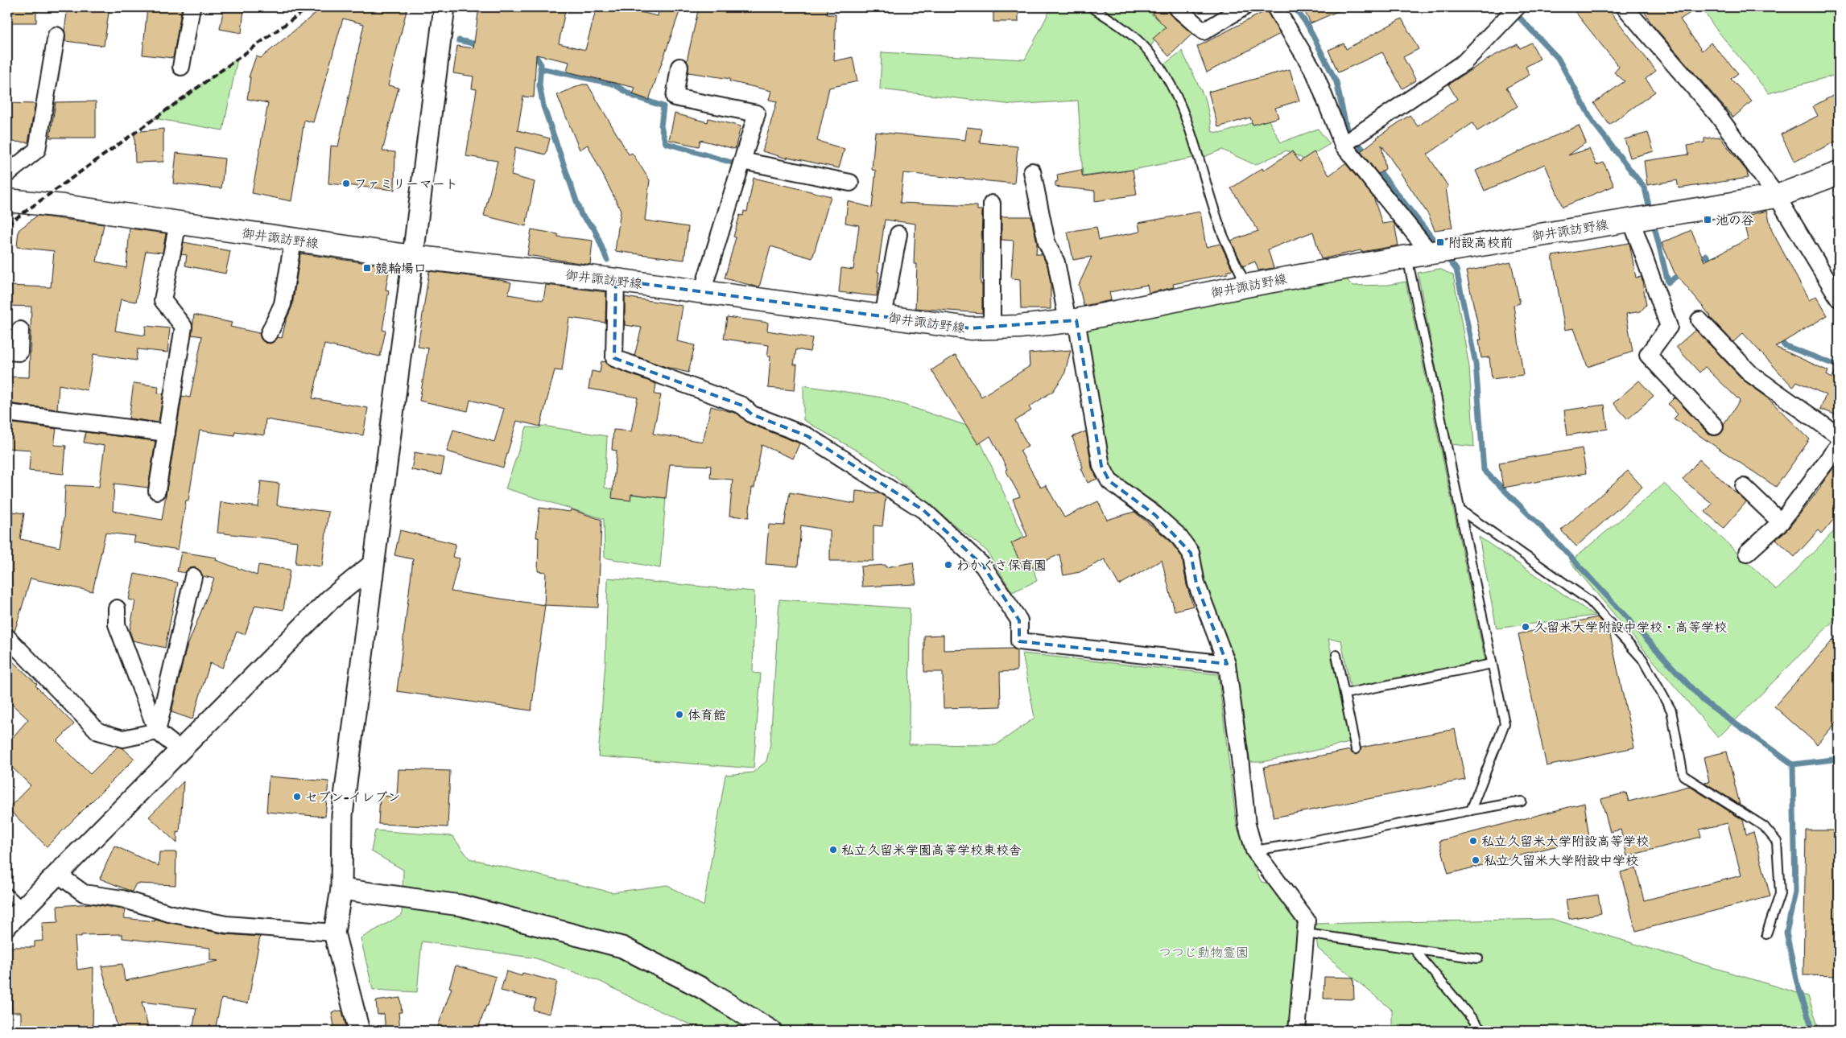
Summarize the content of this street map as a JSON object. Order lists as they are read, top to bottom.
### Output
{
  "streets": {
    "main road": ["御井諏訪野線"]
  },
  "parks": ["つつじ動物霊園"],
  "places": {
    "other": [
      "ファミリーマート",
      "わかぐさ保育園",
      "久留米大学附設中学校・高等学校",
      "体育館",
      "セブン-イレブン",
      "私立久留米大学附設高等学校",
      "私立久留米学園高等学校東校舎",
      "私立久留米大学附設中学校"
    ],
    "transit": ["池の谷", "附設高校前", "競輪場口"]
  }
}
